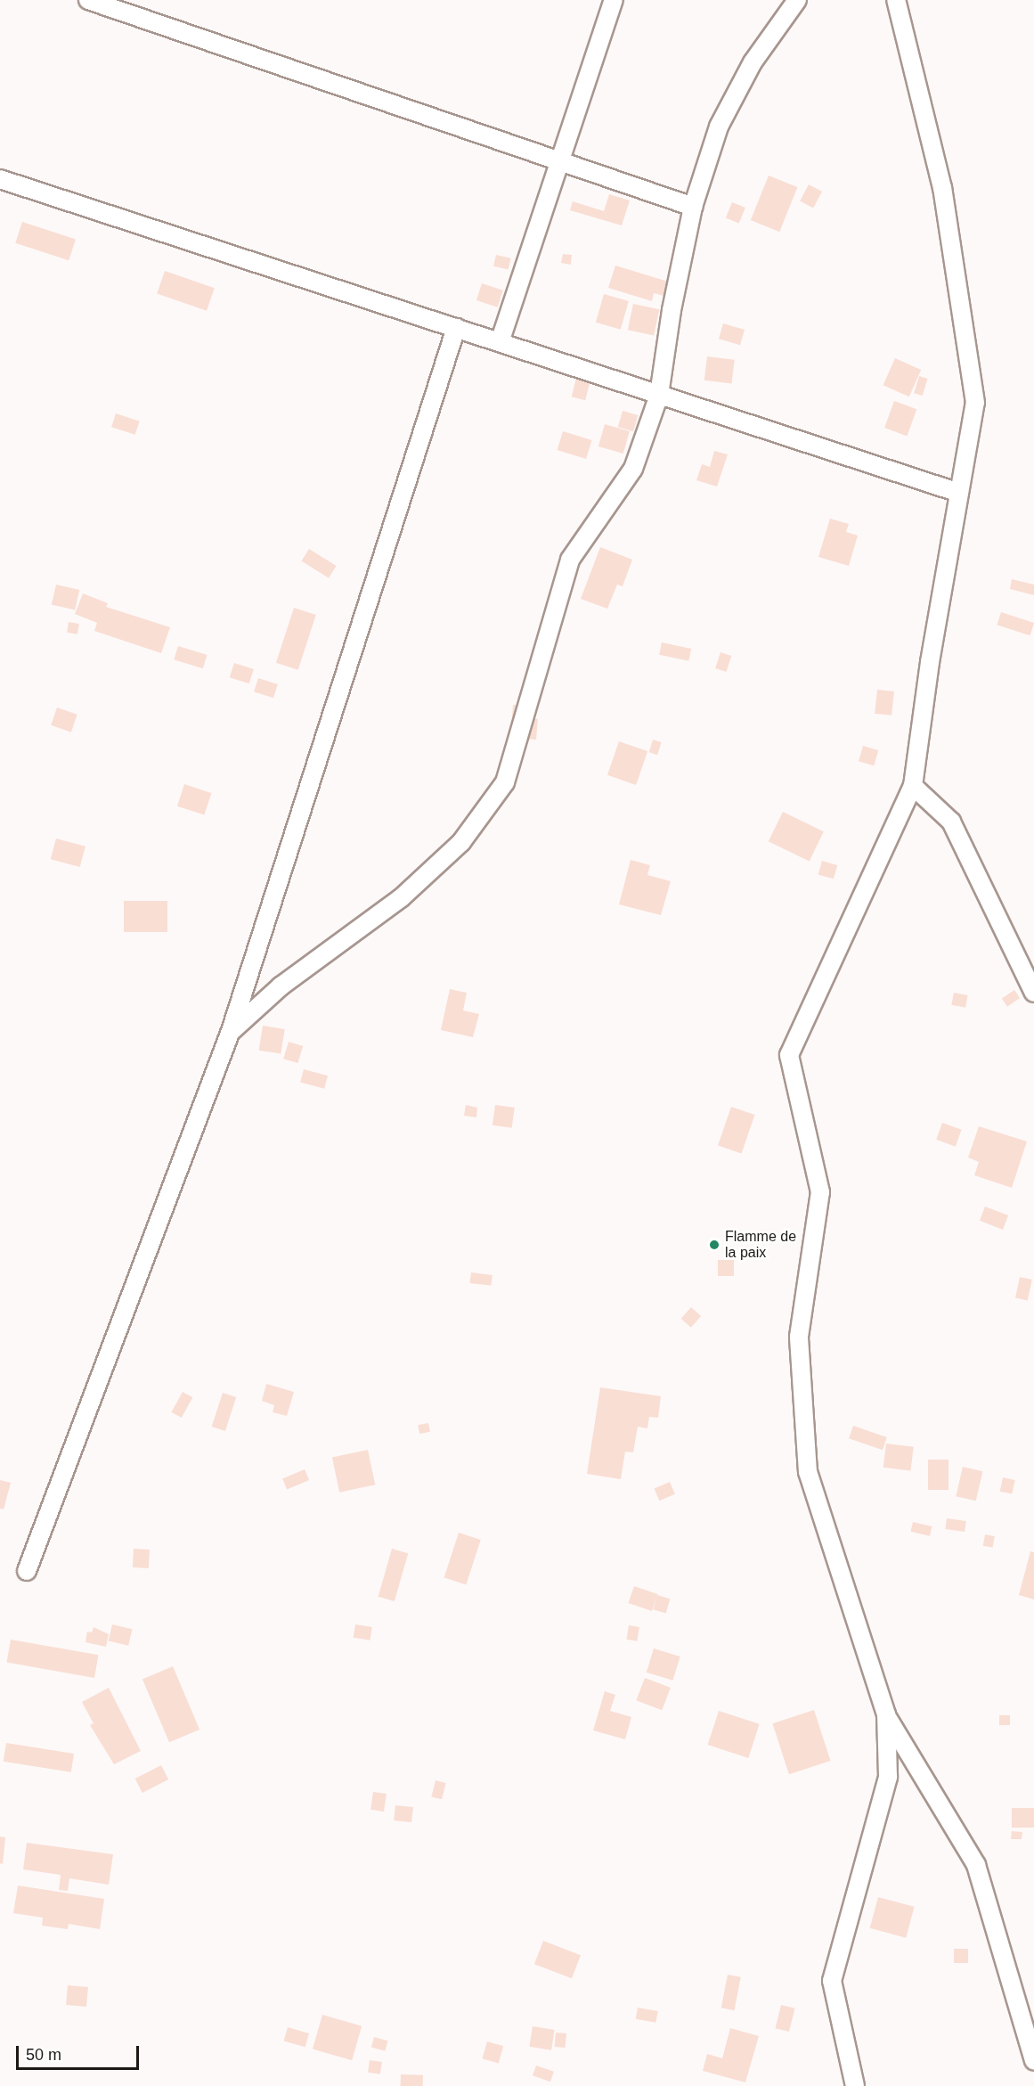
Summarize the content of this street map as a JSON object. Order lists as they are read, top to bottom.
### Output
{
  "places": ["Flamme de la paix"],
  "scale_bar": "50 m"
}
